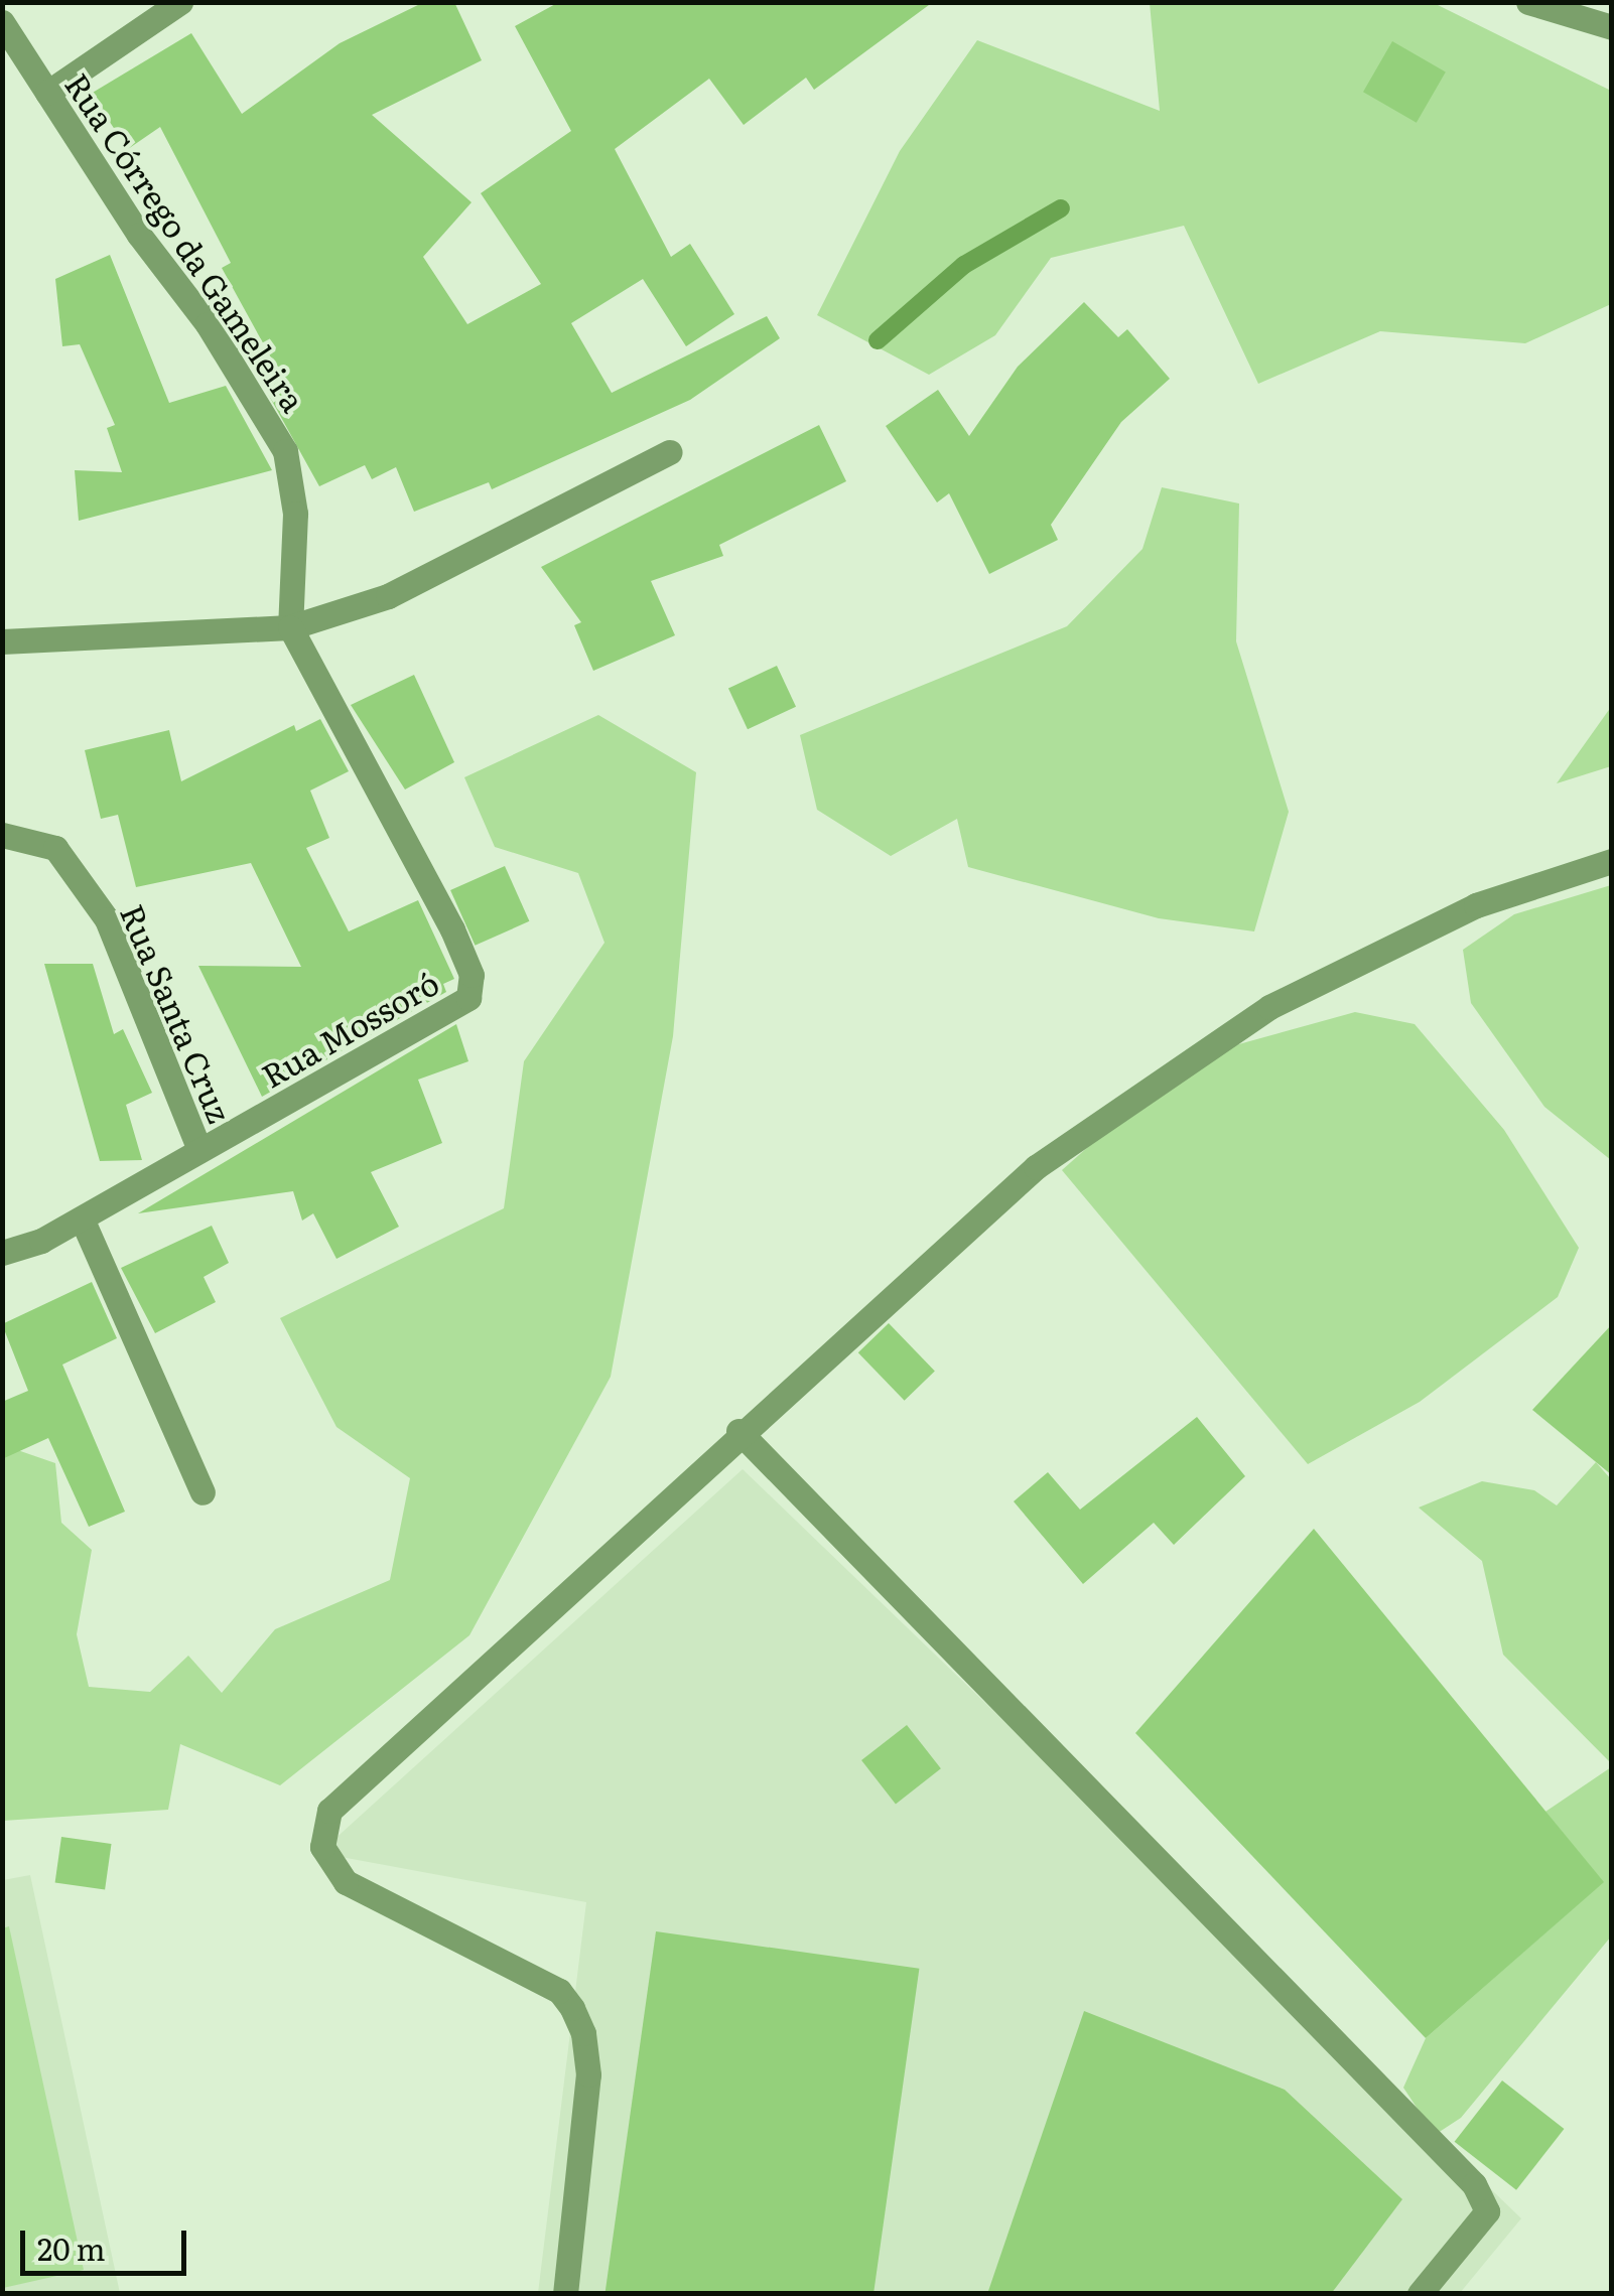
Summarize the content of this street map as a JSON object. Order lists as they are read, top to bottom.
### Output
{
  "streets": {
    "street": ["Rua Córrego da Gameleira", "Rua Santa Cruz", "Rua Mossoró"]
  },
  "crossings": [
    ["Rua Córrego da Gameleira", "Rua Mossoró"],
    ["Rua Santa Cruz", "Rua Mossoró"]
  ],
  "scale_bar": "20 m"
}
